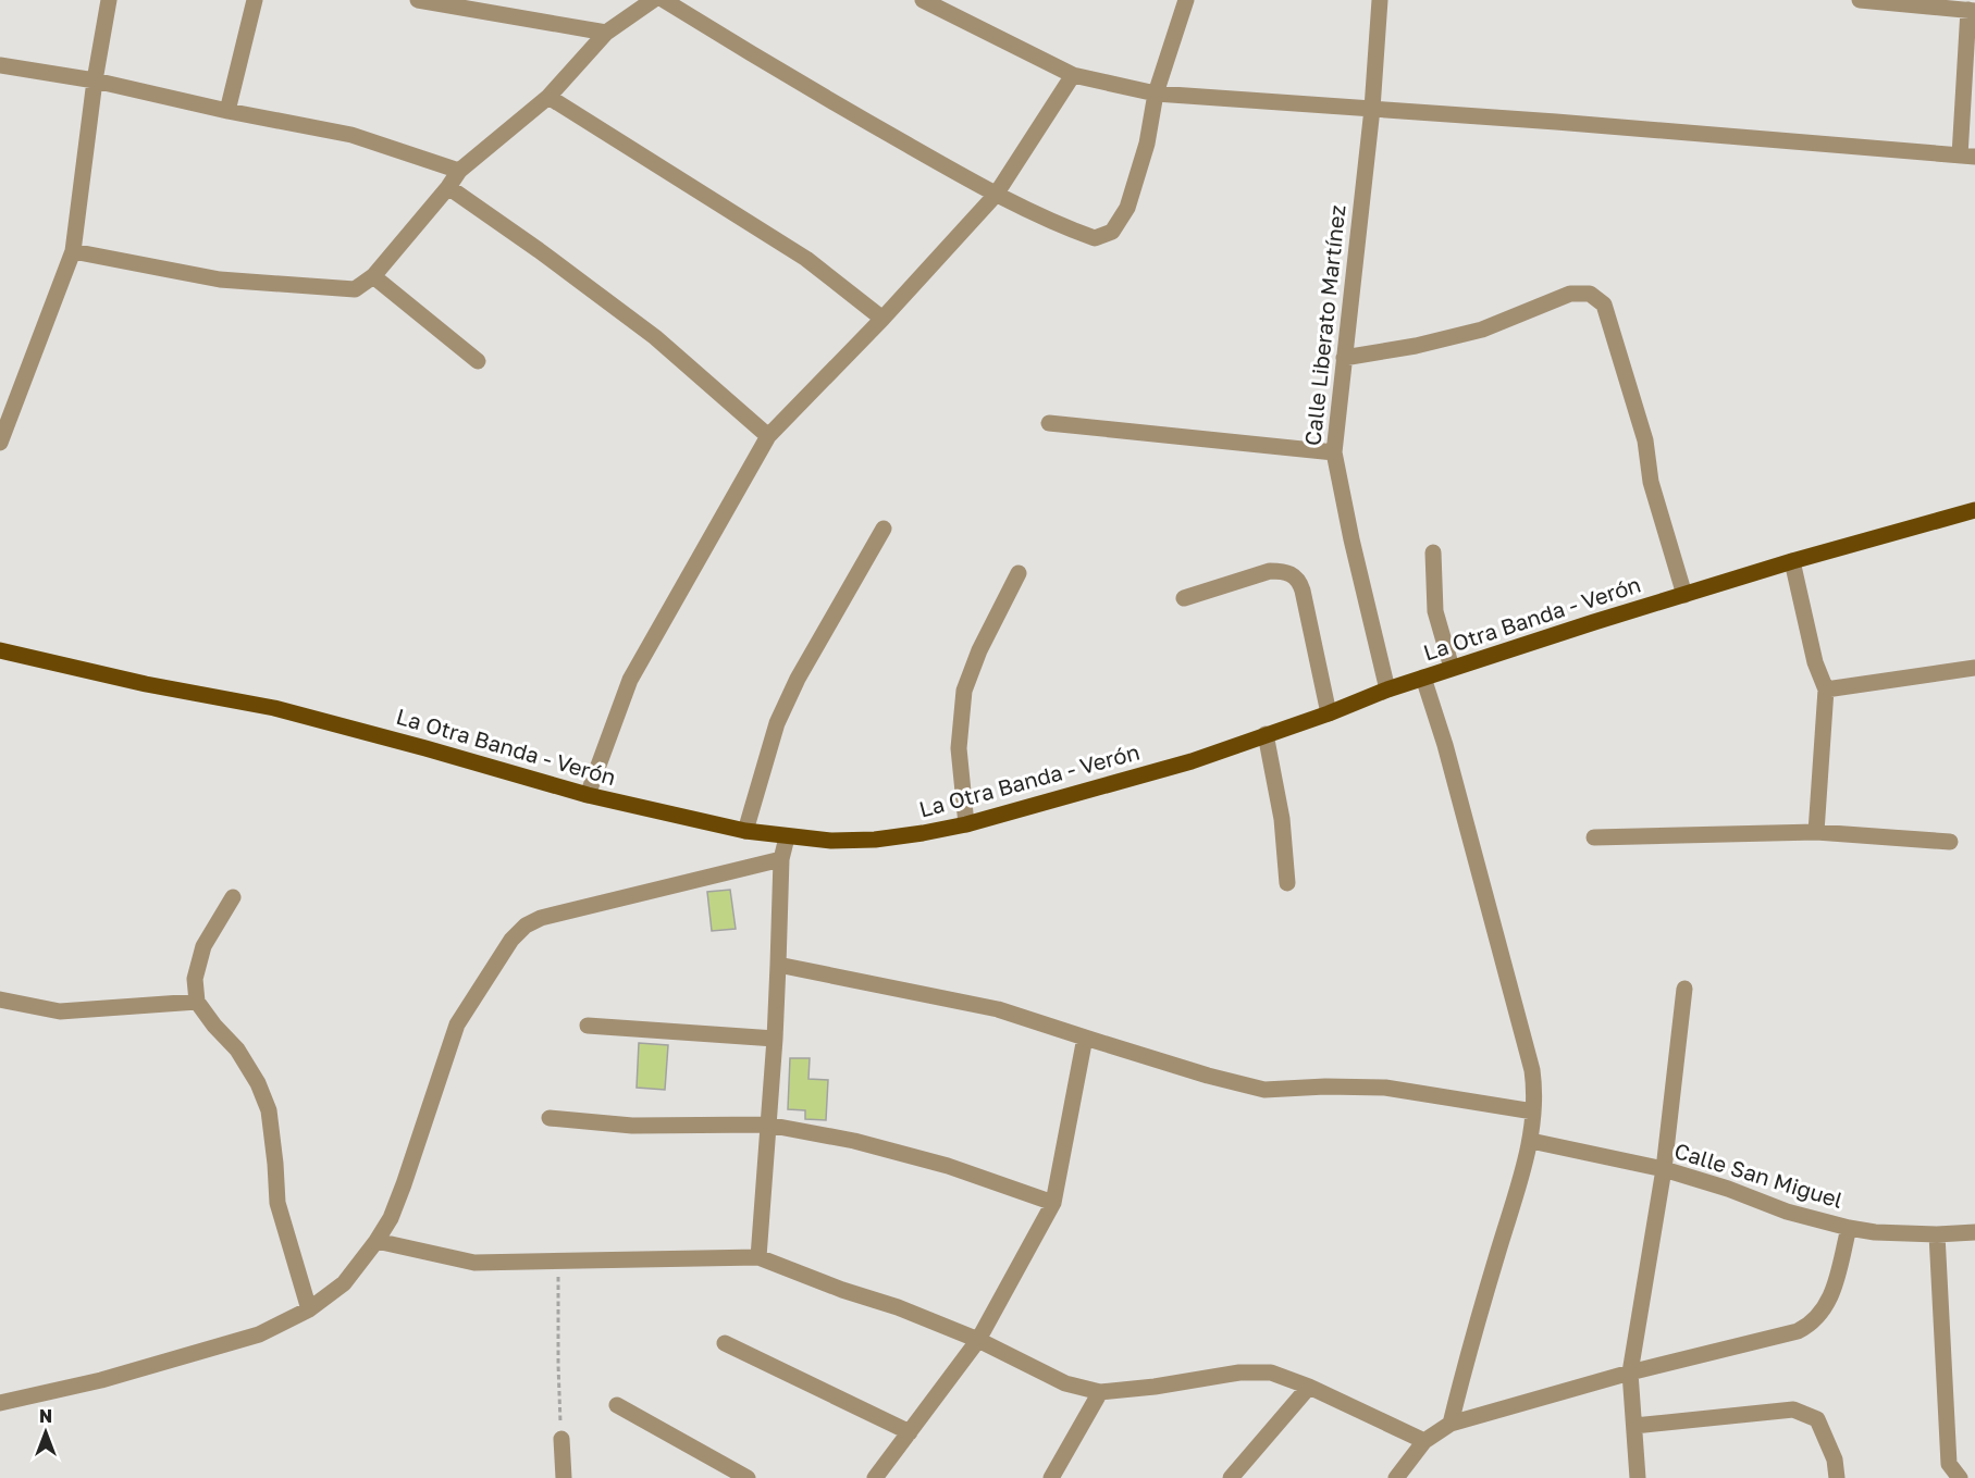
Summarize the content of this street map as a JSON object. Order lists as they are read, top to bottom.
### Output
{
  "streets": {
    "main road": ["La Otra Banda - Verón"],
    "street": ["Calle Liberato Martínez", "Calle San Miguel"]
  },
  "crossings": [
    ["Calle Liberato Martínez", "La Otra Banda - Verón"]
  ],
  "north": "top"
}
